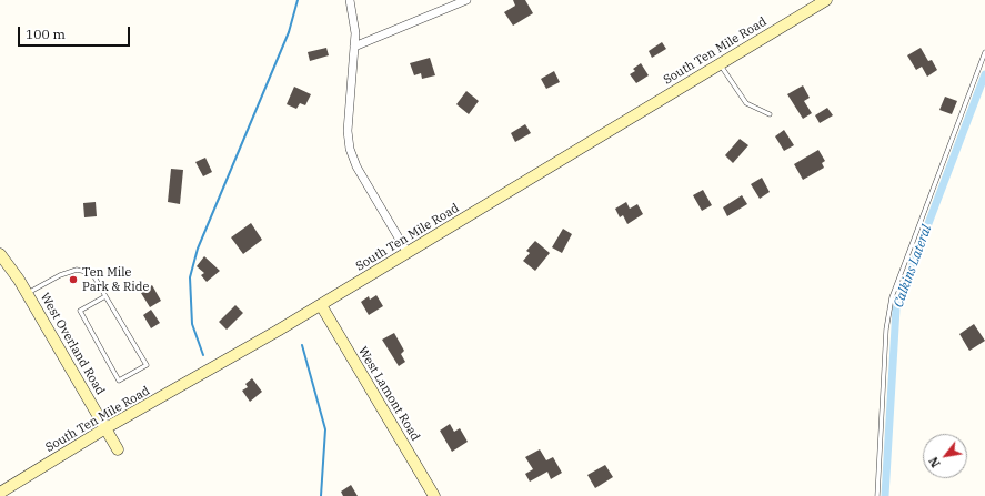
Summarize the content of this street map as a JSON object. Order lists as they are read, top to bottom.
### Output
{
  "streets": {
    "main road": ["South Ten Mile Road", "West Overland Road", "West Lamont Road"]
  },
  "crossings": [
    ["South Ten Mile Road", "West Overland Road"],
    ["South Ten Mile Road", "West Lamont Road"]
  ],
  "water": ["Calkins Lateral"],
  "places": ["Ten Mile Park & Ride"],
  "scale_bar": "100 m",
  "north": "bottom left"
}
